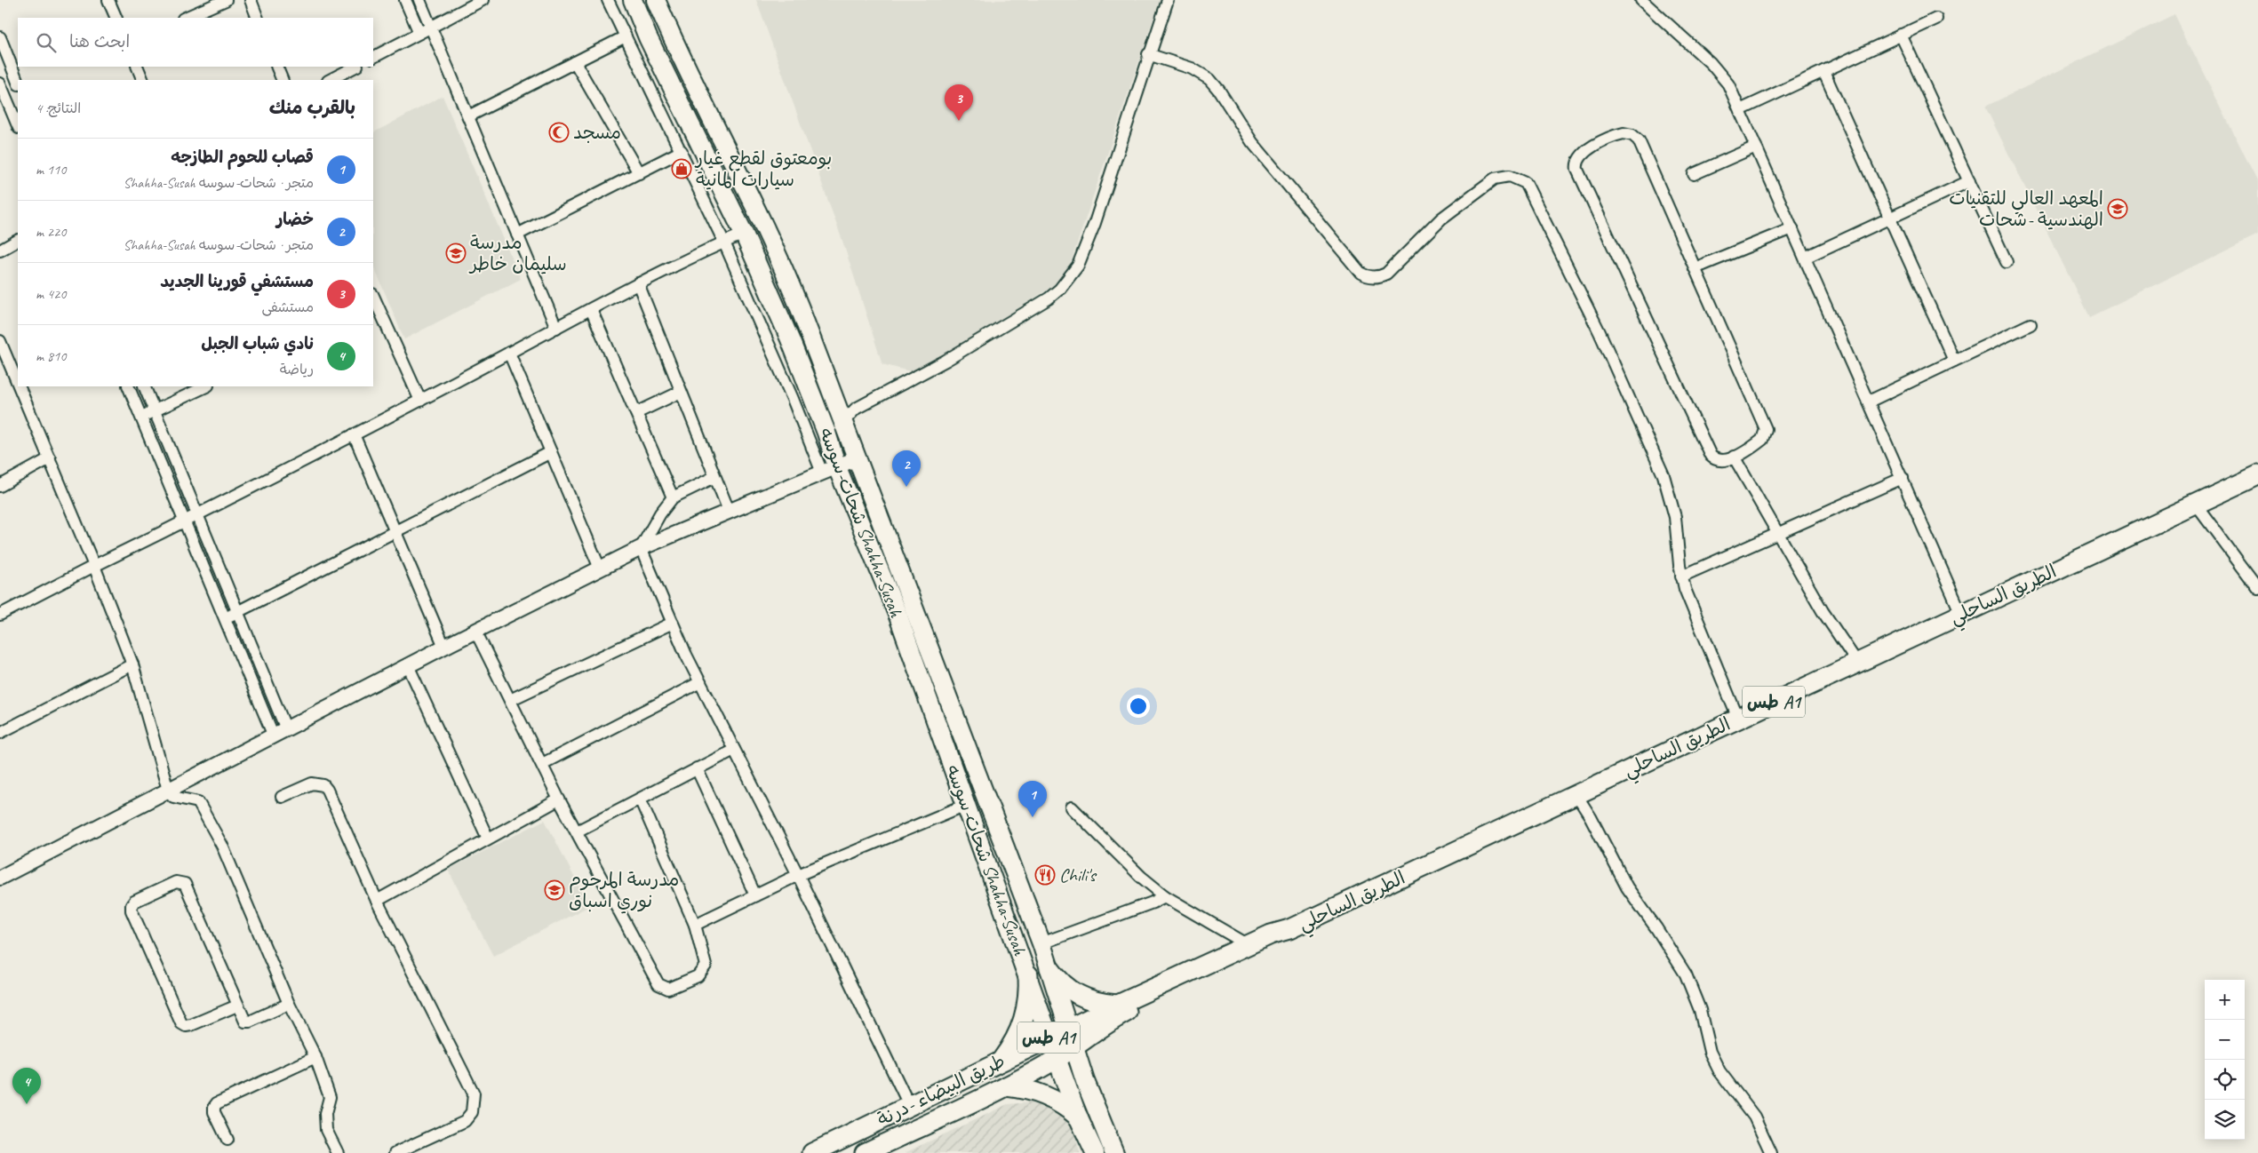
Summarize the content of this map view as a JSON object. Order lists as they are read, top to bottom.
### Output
{
  "streets": {
    "highway": ["الطريق الساحلي", "طس A1", "طريق البيضاء -درنة"],
    "main road": ["شحات-سوسه Shahha-Susah"]
  },
  "crossings": [
    ["شحات-سوسه Shahha-Susah", "طريق البيضاء -درنة"],
    ["الطريق الساحلي", "طريق البيضاء -درنة"]
  ],
  "places": {
    "mosque": ["مسجد"],
    "shop": ["بومعتوق لقطع غيار سيارات المانية"],
    "school or university": ["المعهد العالي للتقنيات الهندسية -شحات", "مدرسة سليمان خاطر", "مدرسة المرحوم نوري اسباق"],
    "restaurant": ["Chili's"]
  },
  "page": {
    "search": "ابحث هنا",
    "heading": ["بالقرب منك", "النتائج: 4"],
    "pins": [
      "3",
      "2",
      "1",
      "4"
    ],
    "list": [
      {
        "mark": "1",
        "name": "قصاب للحوم الطازجه",
        "note": "متجر · شحات-سوسه Shahha-Susah",
        "value": "110 m"
      },
      {
        "mark": "2",
        "name": "خضار",
        "note": "متجر · شحات-سوسه Shahha-Susah",
        "value": "220 m"
      },
      {
        "mark": "3",
        "name": "مستشفي قورينا الجديد",
        "note": "مستشفى",
        "value": "420 m"
      },
      {
        "mark": "4",
        "name": "نادي شباب الجبل",
        "note": "رياضة",
        "value": "810 m"
      }
    ],
    "map_buttons": ["+", "−"]
  }
}
